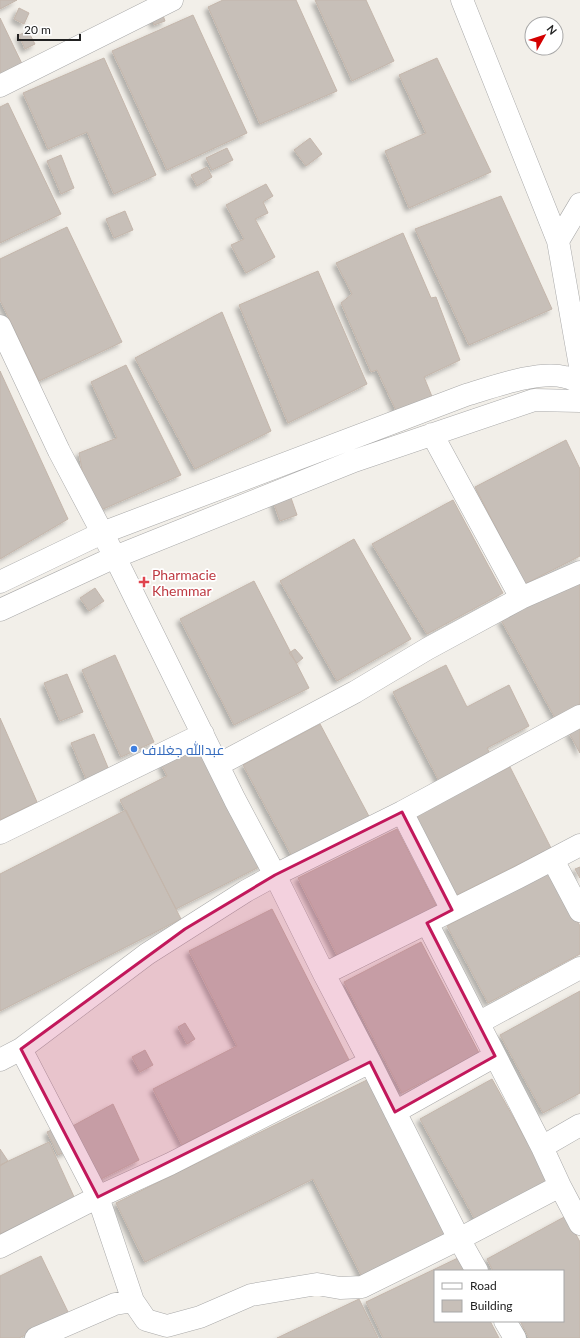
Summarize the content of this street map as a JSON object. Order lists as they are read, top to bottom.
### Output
{
  "places": {
    "health": ["Pharmacie Khemmar"],
    "other": ["عبدالله جغلاف"]
  },
  "legend": ["Road", "Building"],
  "scale_bar": "20 m",
  "north": "top right"
}
